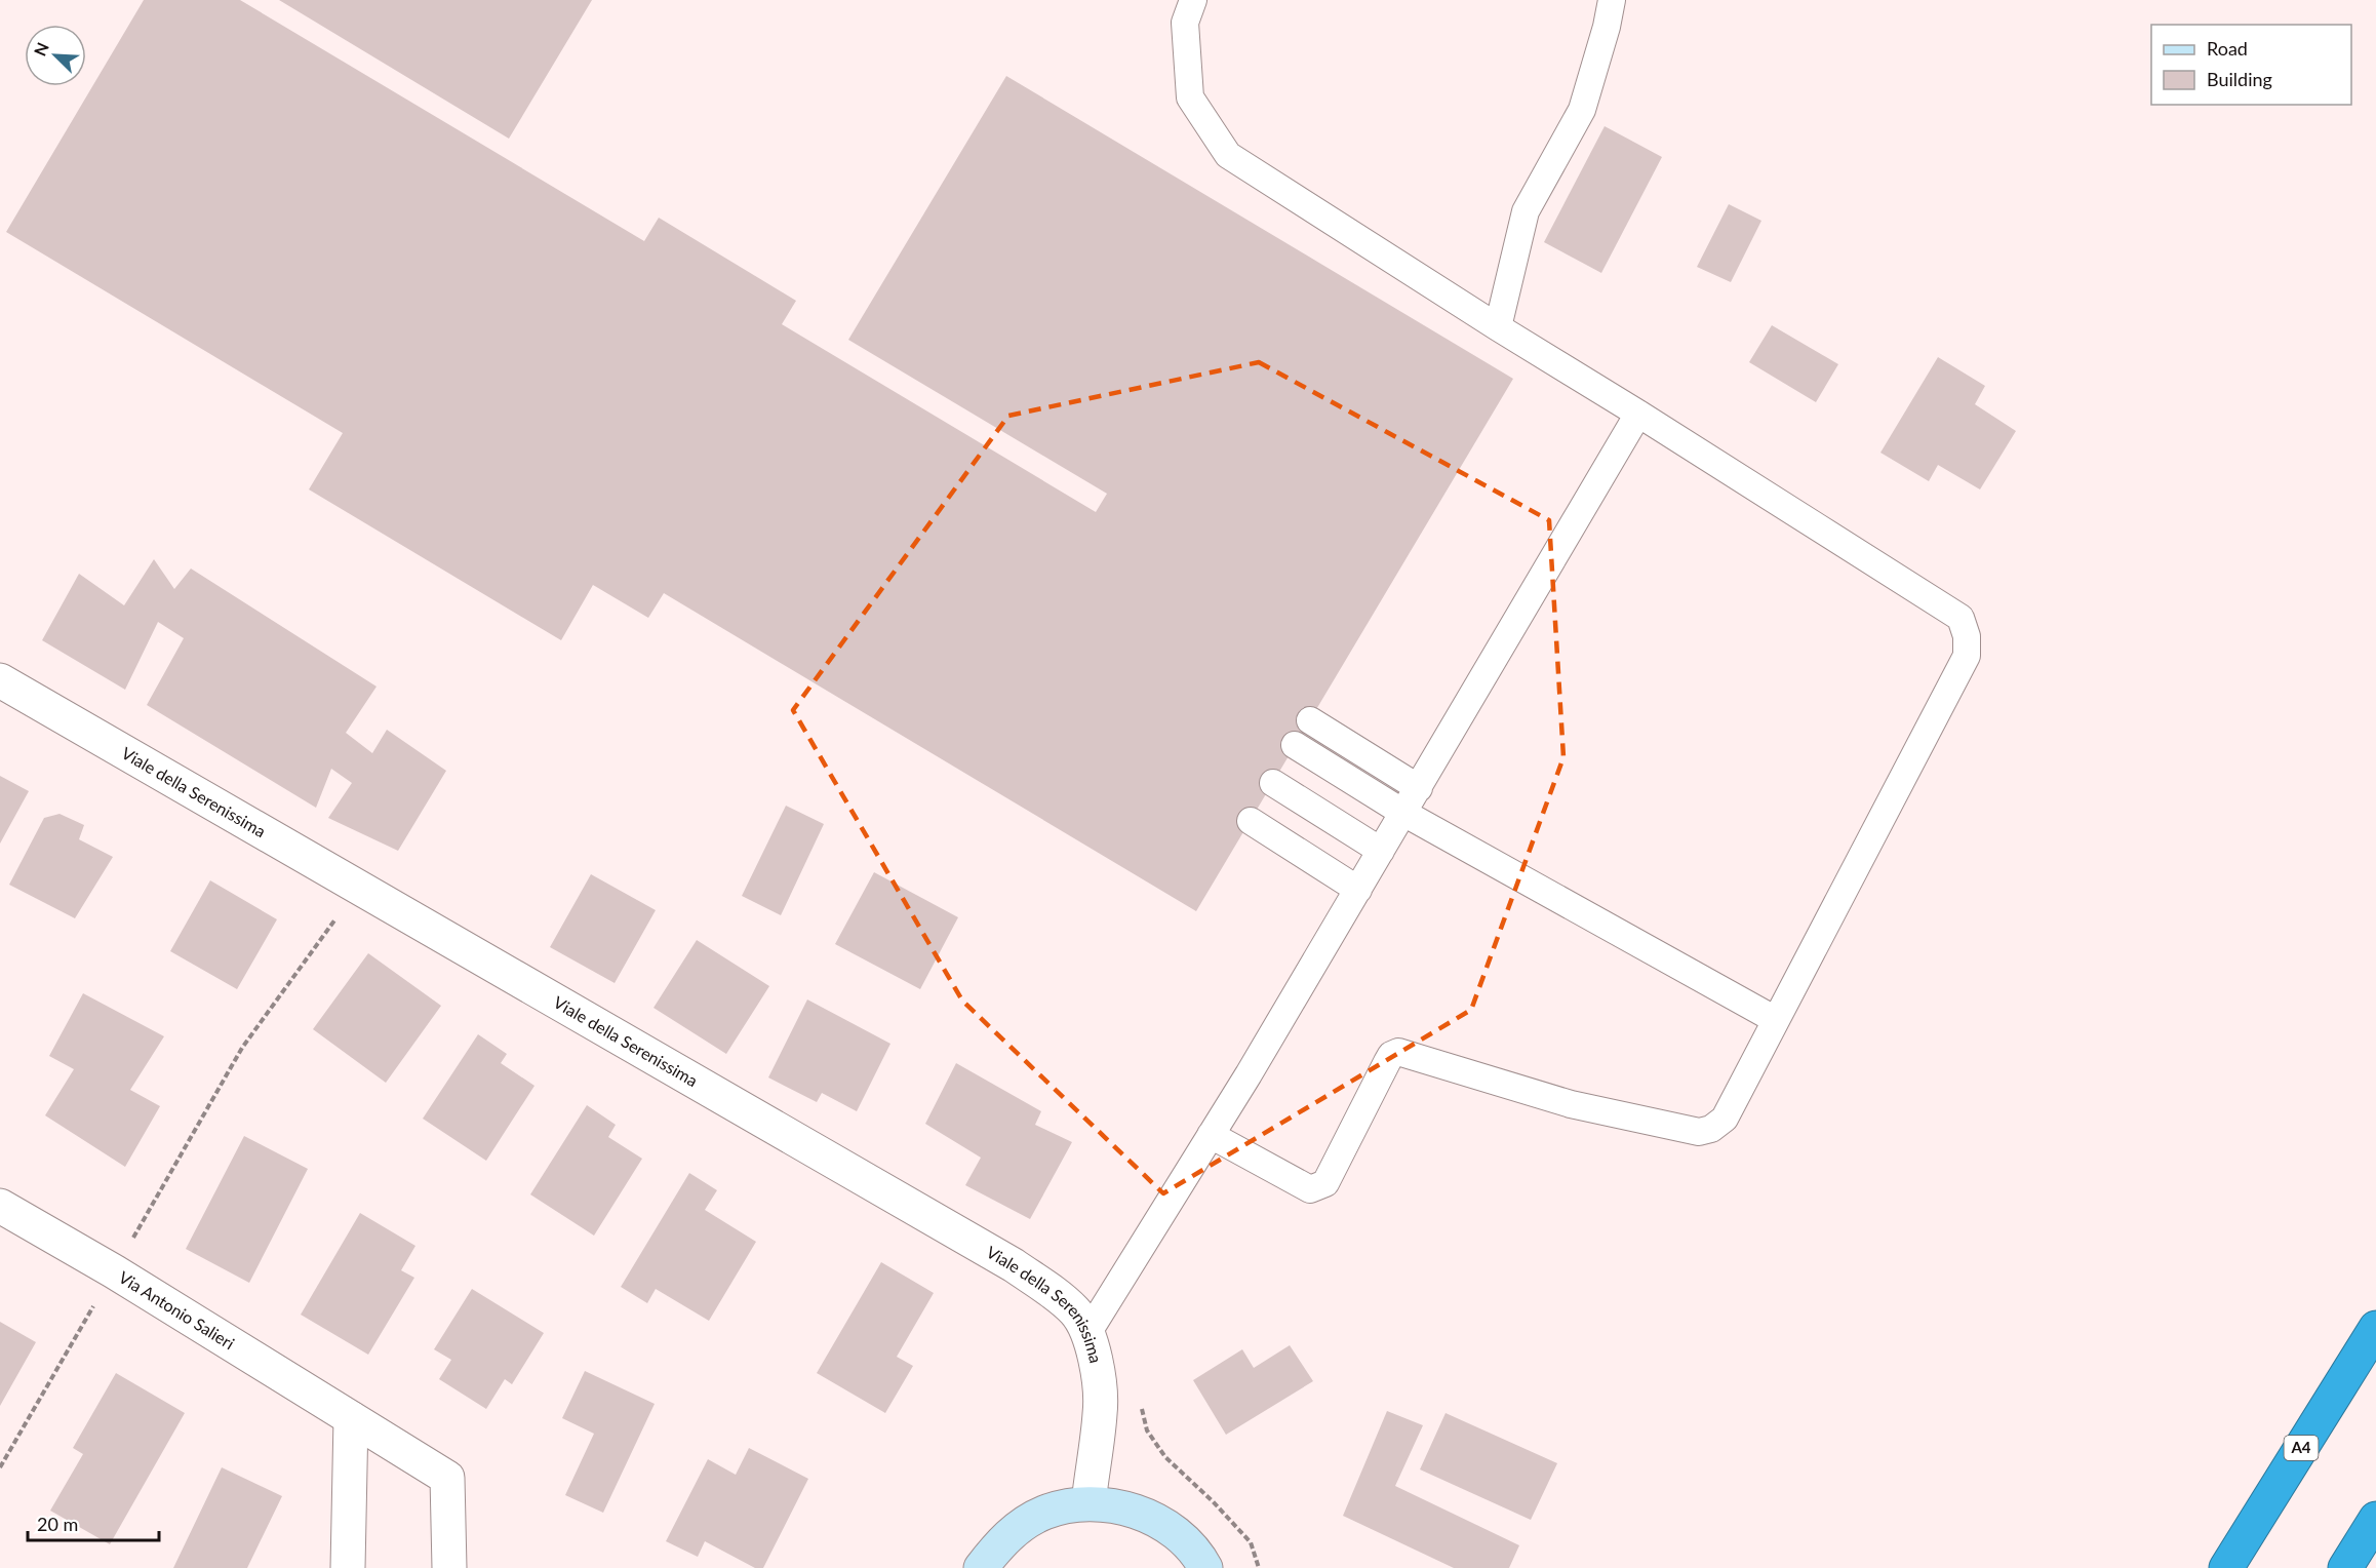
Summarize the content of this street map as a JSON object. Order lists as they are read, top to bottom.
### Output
{
  "streets": {
    "highway": ["A4"],
    "street": ["Viale della Serenissima", "Via Antonio Salieri"]
  },
  "legend": ["Road", "Building"],
  "scale_bar": "20 m",
  "north": "top left"
}
